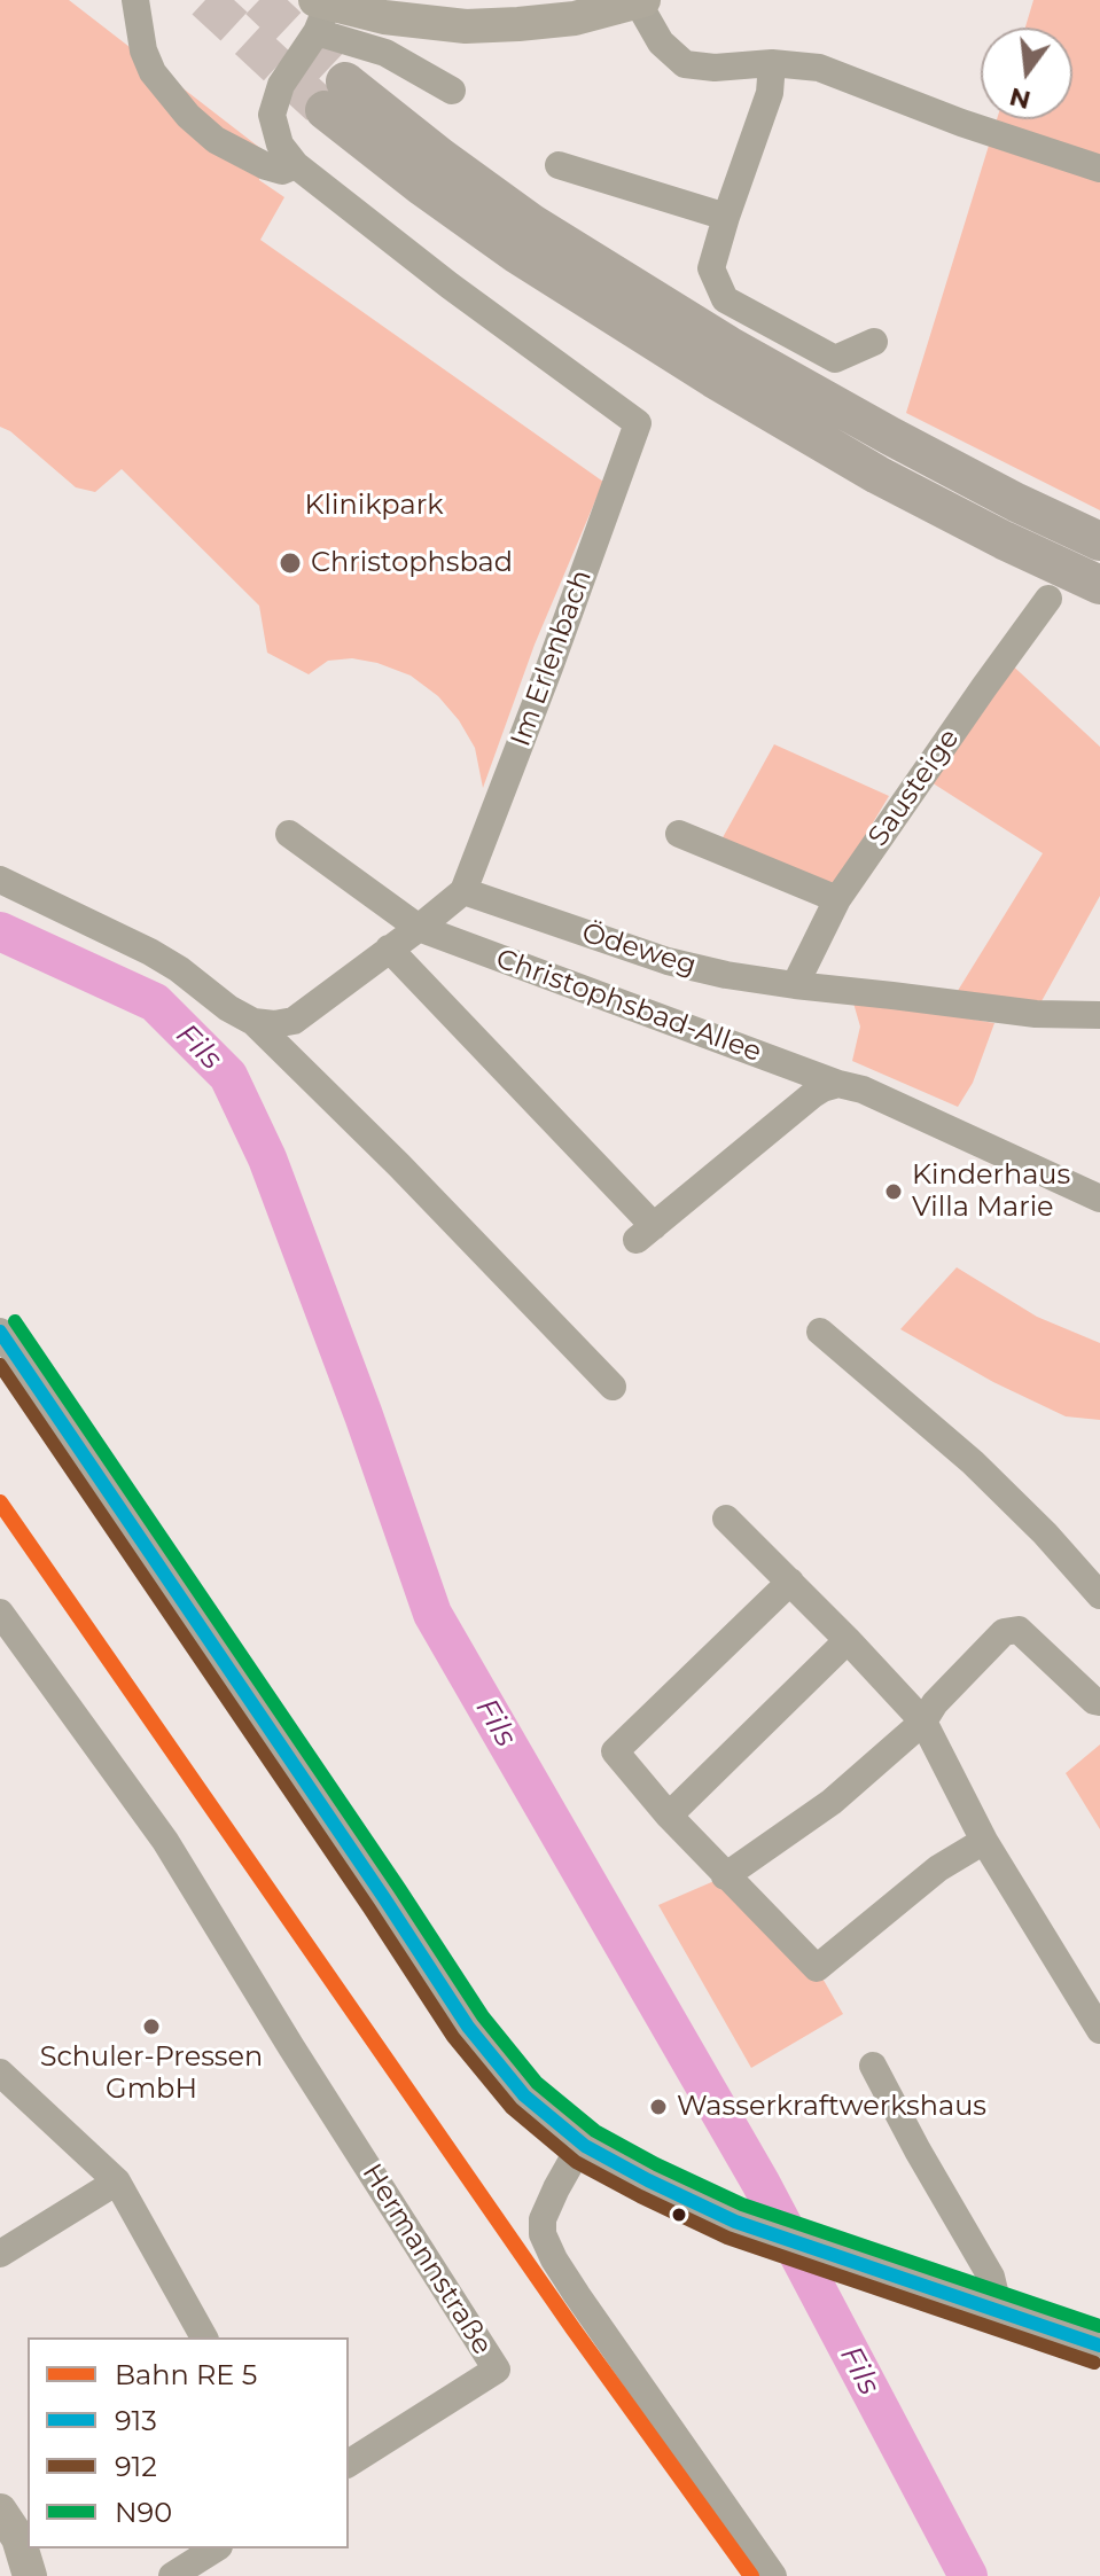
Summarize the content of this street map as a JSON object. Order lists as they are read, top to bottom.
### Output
{
  "streets": {
    "street": [
      "Im Erlenbach",
      "Sausteige",
      "Ödeweg",
      "Christophsbad-Allee",
      "Hermannstraße"
    ]
  },
  "crossings": [
    ["Im Erlenbach", "Ödeweg"],
    ["Sausteige", "Ödeweg"]
  ],
  "water": ["Fils"],
  "parks": ["Klinikpark"],
  "places": [
    "Christophsbad",
    "Kinderhaus Villa Marie",
    "Schuler-Pressen GmbH",
    "Wasserkraftwerkshaus"
  ],
  "lines": ["transit line N90", "transit line 913", "transit line 912"],
  "legend": [
    "Bahn RE 5",
    "913",
    "912",
    "N90"
  ],
  "north": "bottom"
}
